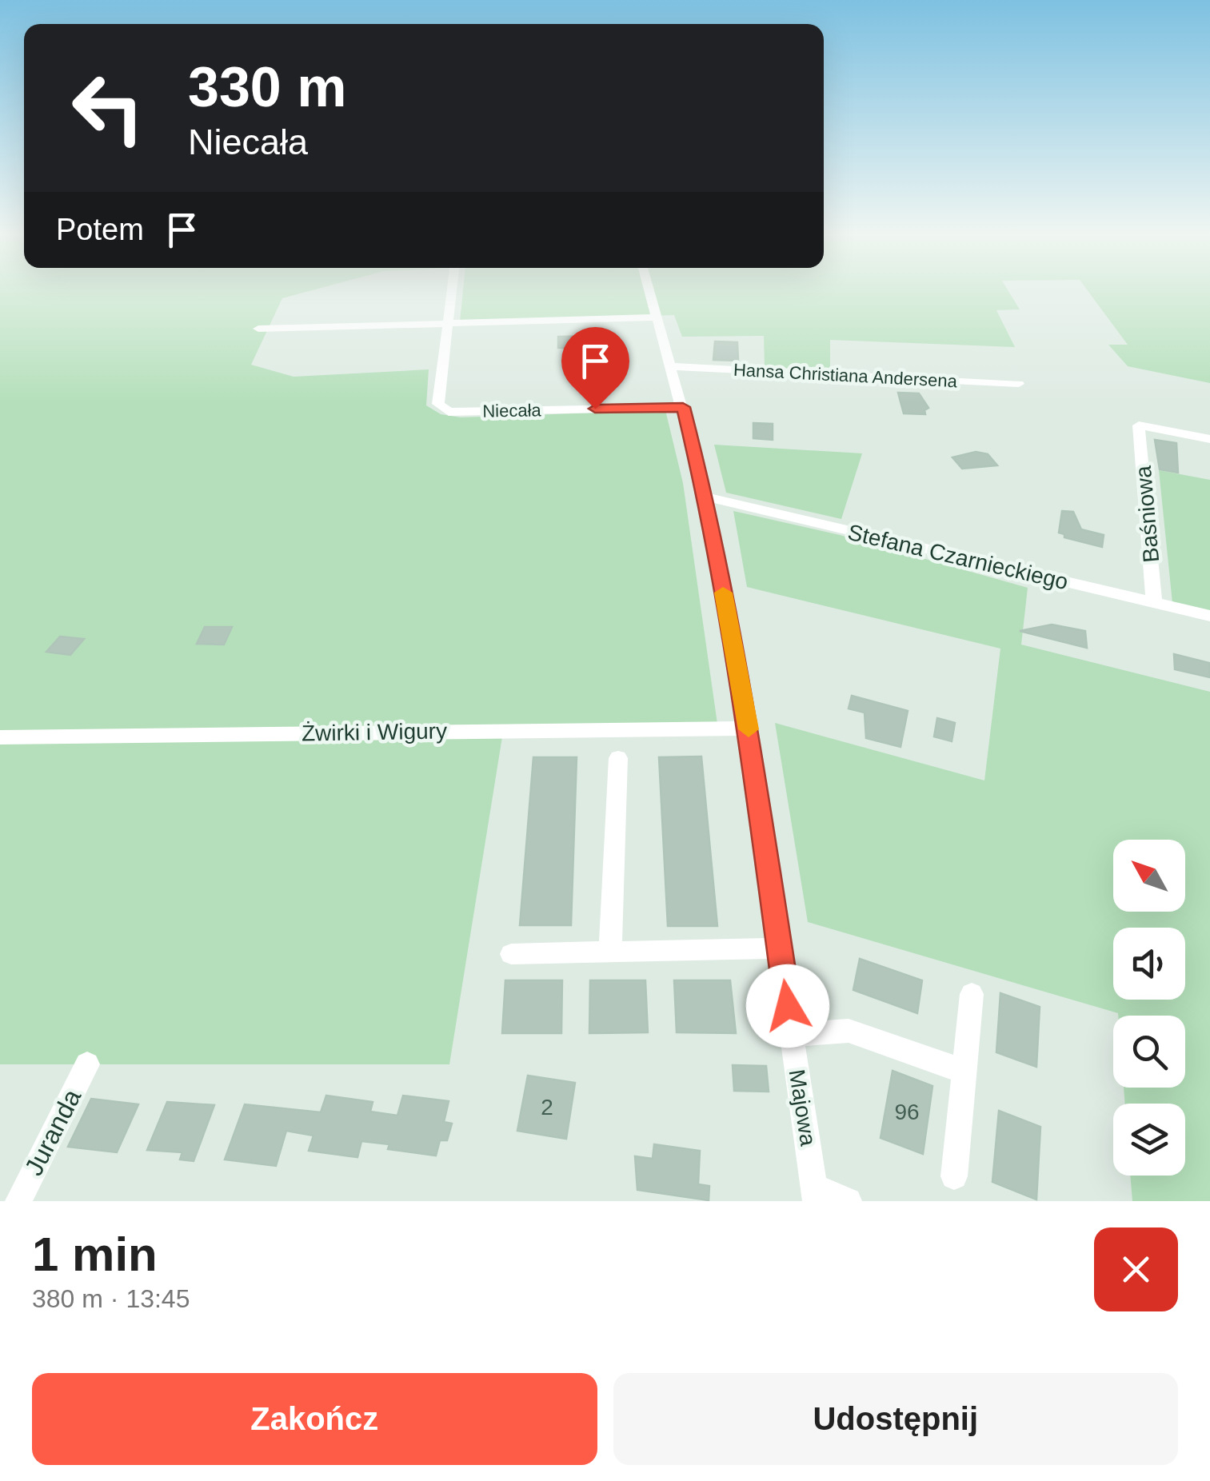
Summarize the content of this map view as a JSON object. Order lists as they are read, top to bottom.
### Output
{
  "streets": {
    "street": [
      "Hansa Christiana Andersena",
      "Niecała",
      "Baśniowa",
      "Stefana Czarnieckiego",
      "Żwirki i Wigury",
      "Majowa",
      "Juranda"
    ]
  },
  "crossings": [
    ["Hansa Christiana Andersena", "Majowa"],
    ["Niecała", "Majowa"],
    ["Baśniowa", "Stefana Czarnieckiego"],
    ["Stefana Czarnieckiego", "Majowa"],
    ["Żwirki i Wigury", "Majowa"]
  ],
  "house_numbers": ["2", "96"],
  "north": "top left",
  "page": {
    "turn": ["330 m", "Niecała"],
    "then": "Potem",
    "heading": ["1 min", "380 m · 13:45"],
    "buttons": ["Zakończ", "Udostępnij"]
  }
}
